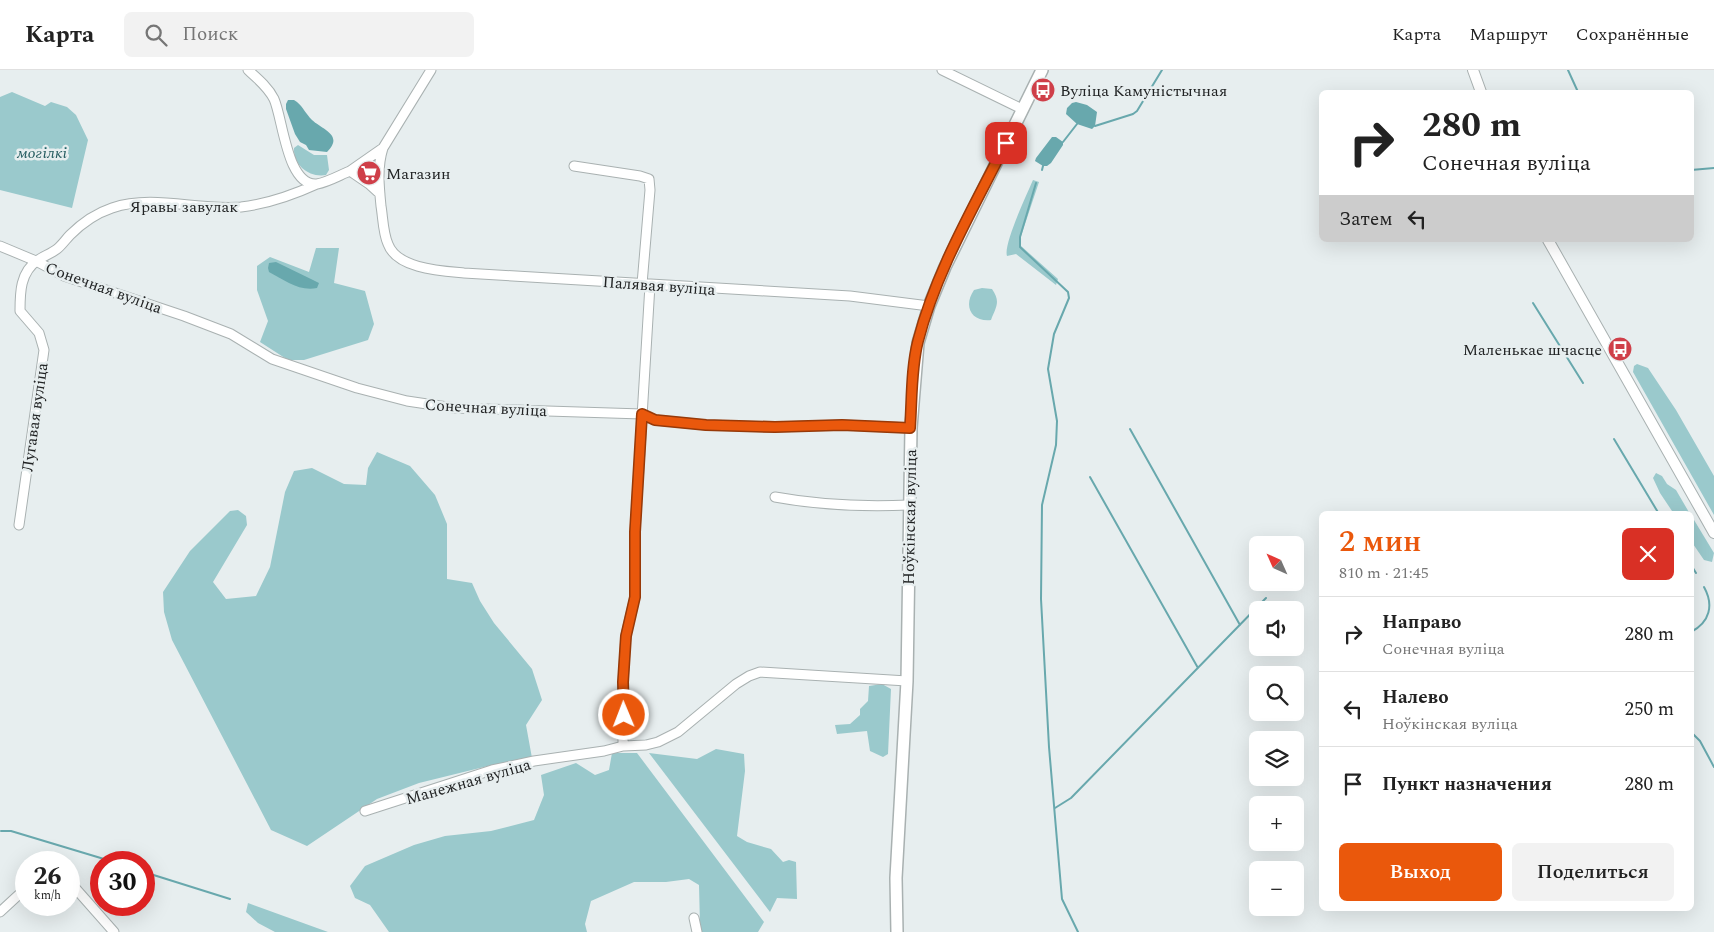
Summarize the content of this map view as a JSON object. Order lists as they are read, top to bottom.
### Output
{
  "streets": {
    "main road": ["Ноўкінская вуліца"],
    "street": [
      "Яравы завулак",
      "Палявая вуліца",
      "Сонечная вуліца",
      "Лугавая вуліца",
      "Манежная вуліца"
    ]
  },
  "crossings": [
    ["Яравы завулак", "Сонечная вуліца"],
    ["Яравы завулак", "Лугавая вуліца"],
    ["Палявая вуліца", "Ноўкінская вуліца"],
    ["Сонечная вуліца", "Лугавая вуліца"],
    ["Сонечная вуліца", "Ноўкінская вуліца"],
    ["Ноўкінская вуліца", "Манежная вуліца"]
  ],
  "parks": ["могілкі"],
  "places": {
    "bus stop": ["Вуліца Камуністычная", "Маленькае шчасце"],
    "supermarket": ["Магазин"]
  },
  "north": "top left",
  "page": {
    "header": "Карта",
    "search": "Поиск",
    "nav": ["Карта", "Маршрут", "Сохранённые"],
    "turn": ["280 m", "Сонечная вуліца"],
    "then": "Затем",
    "heading": ["2 мин", "810 m · 21:45"],
    "map_buttons": ["+", "−"],
    "list": [
      {
        "name": "Направо",
        "note": "Сонечная вуліца",
        "value": "280 m"
      },
      {
        "name": "Налево",
        "note": "Ноўкінская вуліца",
        "value": "250 m"
      },
      {
        "name": "Пункт назначения",
        "value": "280 m"
      }
    ],
    "buttons": ["Выход", "Поделиться"],
    "speed": "26 km/h",
    "limit": "30"
  }
}
